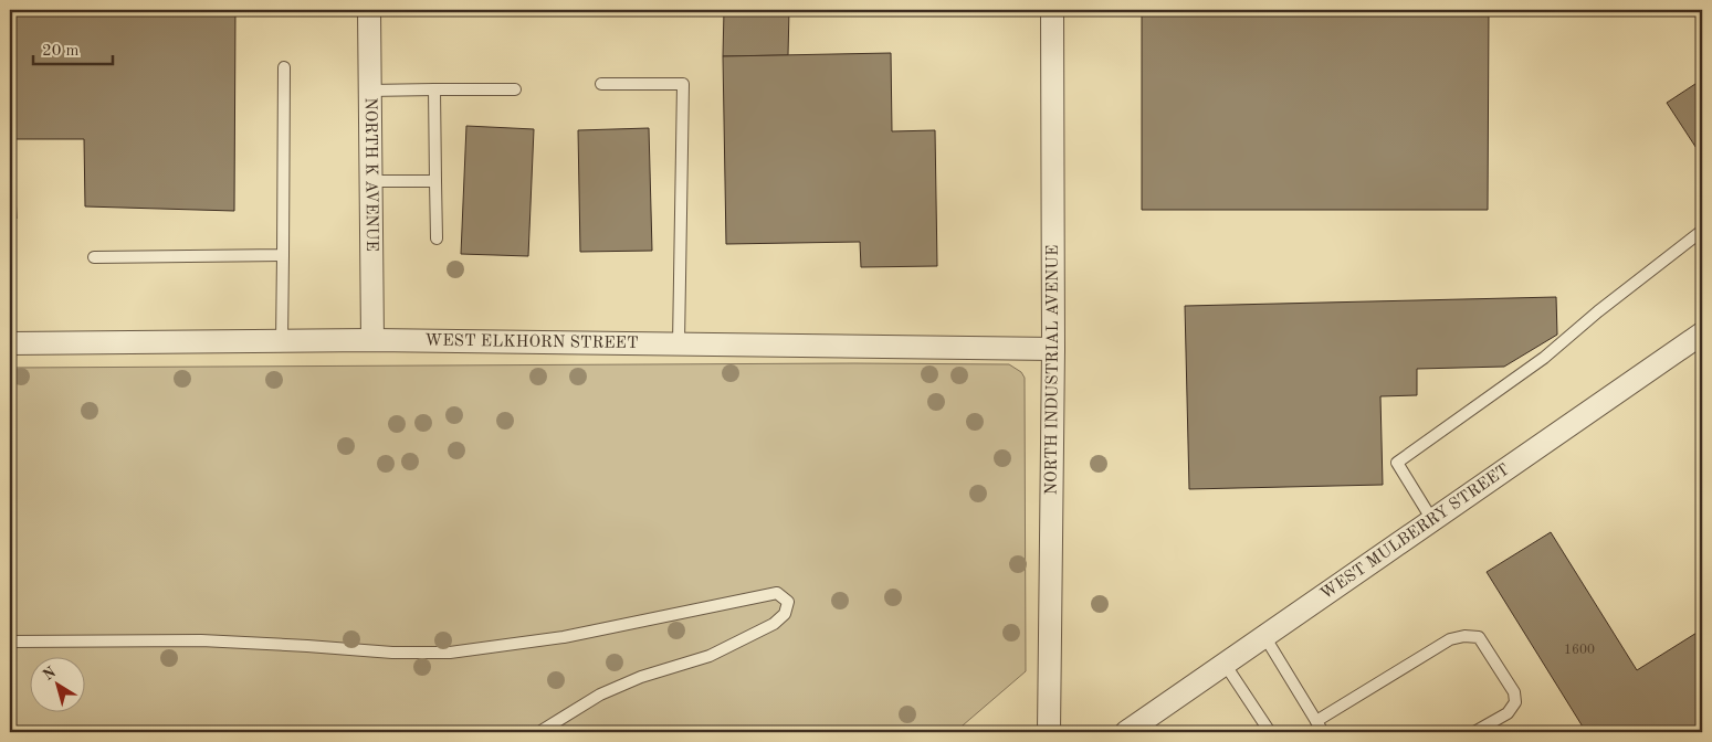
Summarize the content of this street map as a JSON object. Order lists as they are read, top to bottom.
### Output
{
  "streets": {
    "street": [
      "NORTH K AVENUE",
      "WEST ELKHORN STREET",
      "NORTH INDUSTRIAL AVENUE",
      "WEST MULBERRY STREET"
    ]
  },
  "crossings": [
    ["NORTH K AVENUE", "WEST ELKHORN STREET"],
    ["WEST ELKHORN STREET", "NORTH INDUSTRIAL AVENUE"]
  ],
  "house_numbers": ["1600"],
  "scale_bar": "20 m",
  "north": "top left"
}
